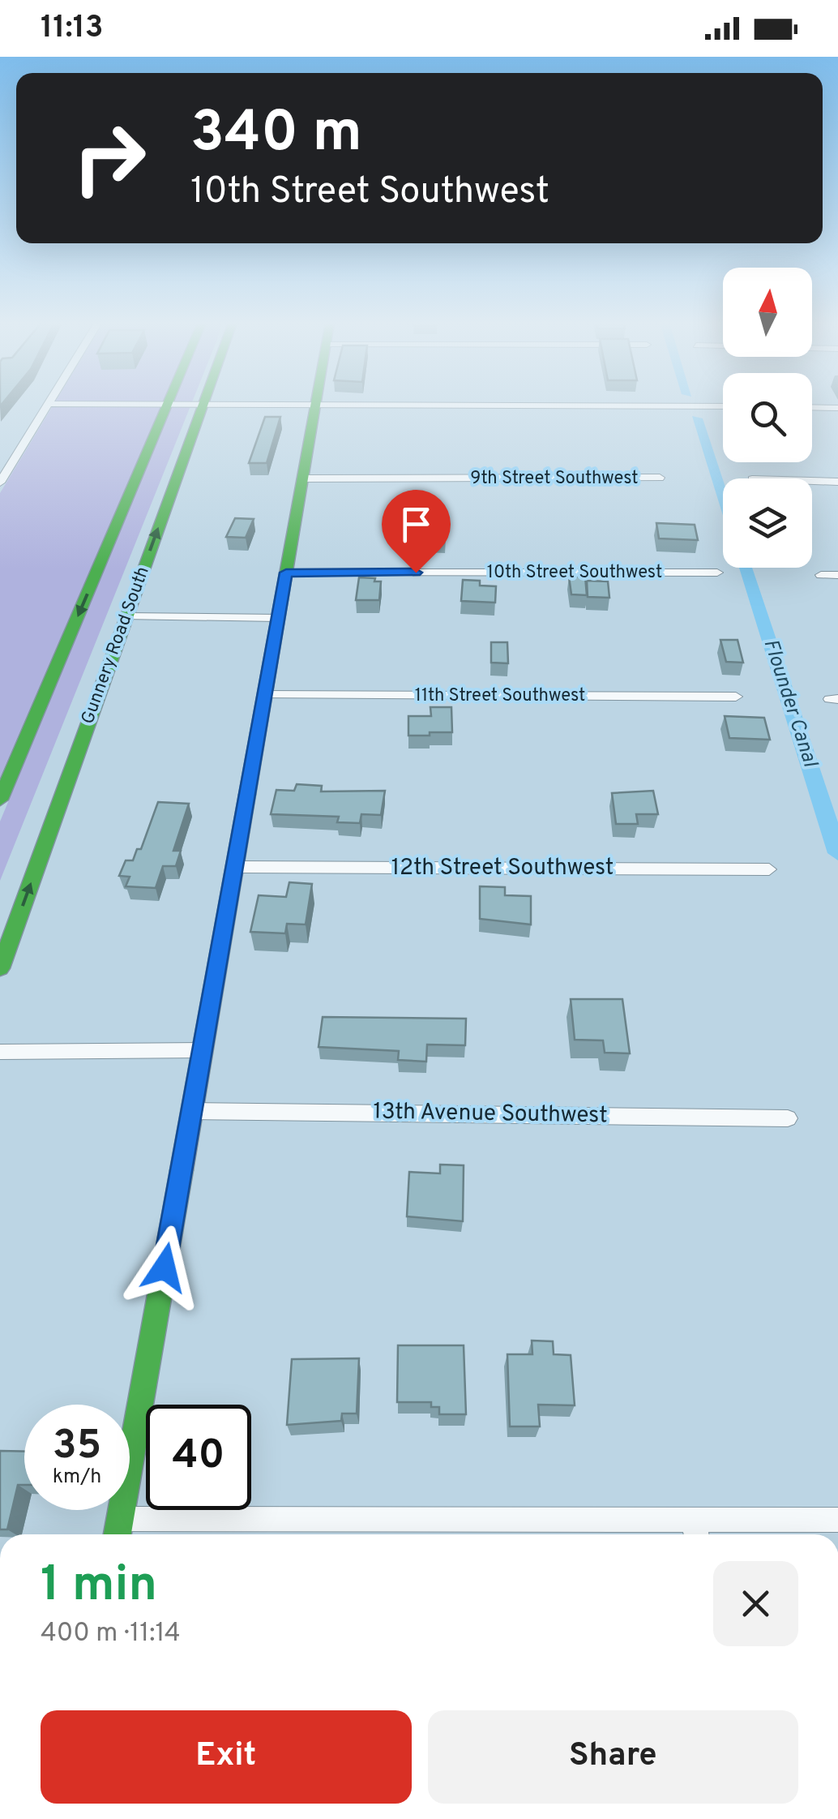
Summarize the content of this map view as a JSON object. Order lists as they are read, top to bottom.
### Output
{
  "streets": {
    "main road": ["Gunnery Road South"],
    "street": [
      "9th Street Southwest",
      "10th Street Southwest",
      "11th Street Southwest",
      "12th Street Southwest",
      "13th Avenue Southwest"
    ]
  },
  "water": ["Flounder Canal"],
  "north": "top",
  "page": {
    "status": "11:13",
    "turn": ["340 m", "10th Street Southwest"],
    "speed": "35 km/h",
    "limit": "40",
    "heading": ["1 min", "400 m · 11:14"],
    "buttons": ["Exit", "Share"]
  }
}
